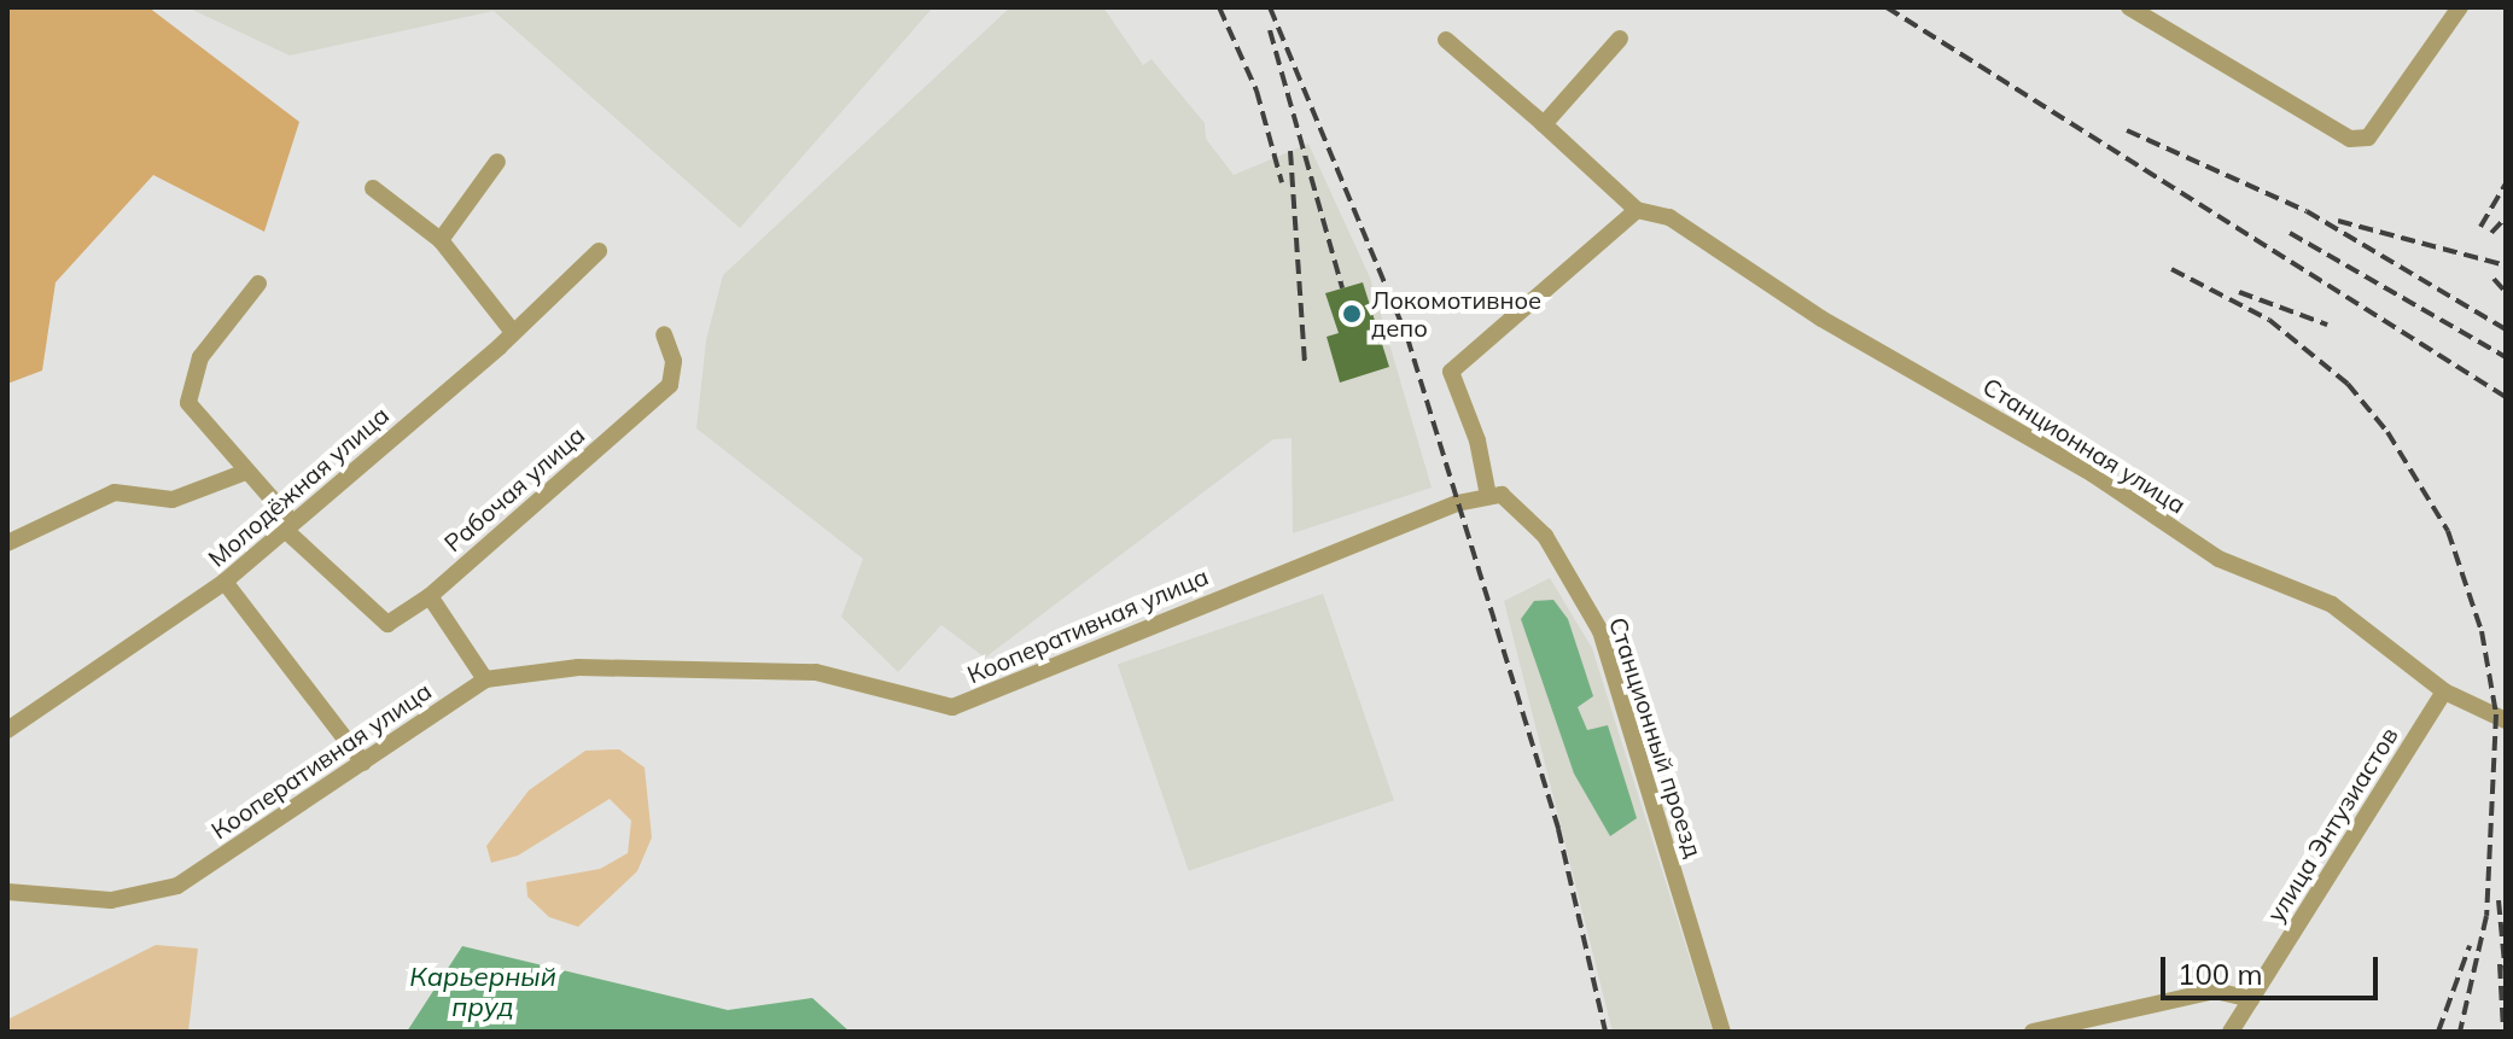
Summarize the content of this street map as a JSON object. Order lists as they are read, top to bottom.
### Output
{
  "streets": {
    "street": [
      "Станционная улица",
      "Молодёжная улица",
      "Рабочая улица",
      "Кооперативная улица",
      "Станционный проезд",
      "улица Энтузиастов"
    ]
  },
  "crossings": [
    ["Станционная улица", "улица Энтузиастов"],
    ["Молодёжная улица", "Рабочая улица"],
    ["Кооперативная улица", "Станционный проезд"]
  ],
  "water": ["Карьерный пруд"],
  "places": ["Локомотивное депо"],
  "scale_bar": "100 m"
}
